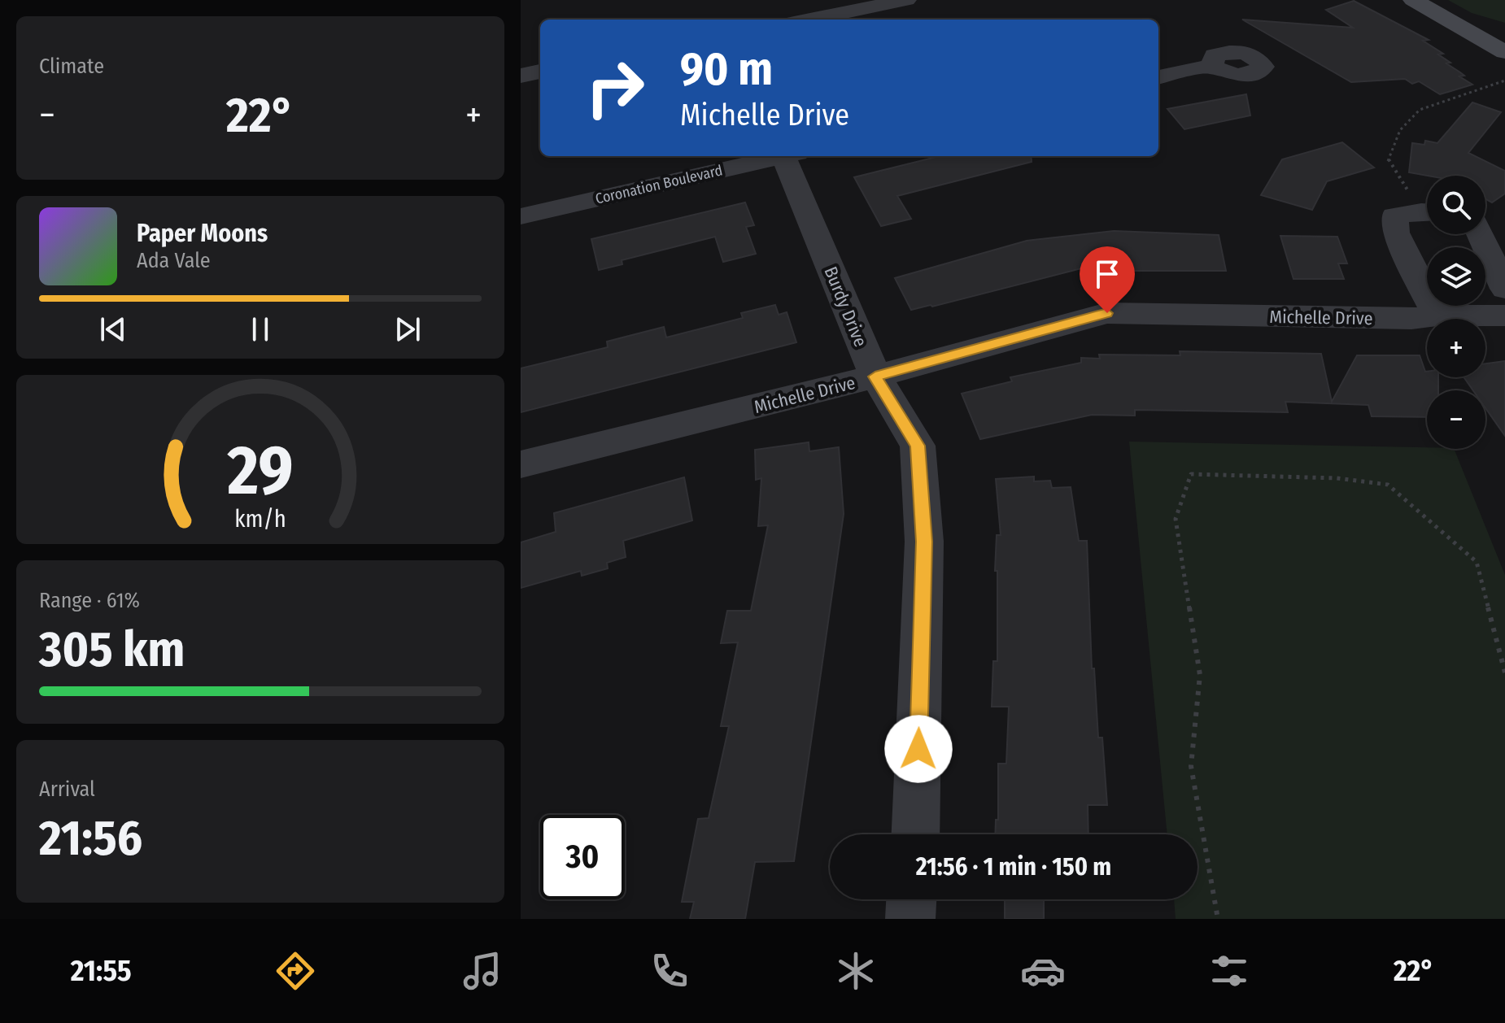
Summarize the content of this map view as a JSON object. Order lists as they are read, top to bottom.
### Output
{
  "streets": {
    "street": ["Coronation Boulevard", "Burdy Drive", "Michelle Drive"]
  },
  "crossings": [
    ["Burdy Drive", "Michelle Drive"]
  ],
  "page": {
    "tile": [
      "Climate",
      ["Range · 61%", "305 km"],
      ["Arrival", "21:56"]
    ],
    "turn": ["90 m", "Michelle Drive"],
    "heat": ["−", "22°", "+"],
    "map_buttons": ["+", "−"],
    "song": ["Paper Moons", "Ada Vale"],
    "limit": "30",
    "trip": "21:56 · 1 min · 150 m",
    "tabs": ["21:55", "22°"],
    "gauge": ["29", "km/h"]
  }
}
